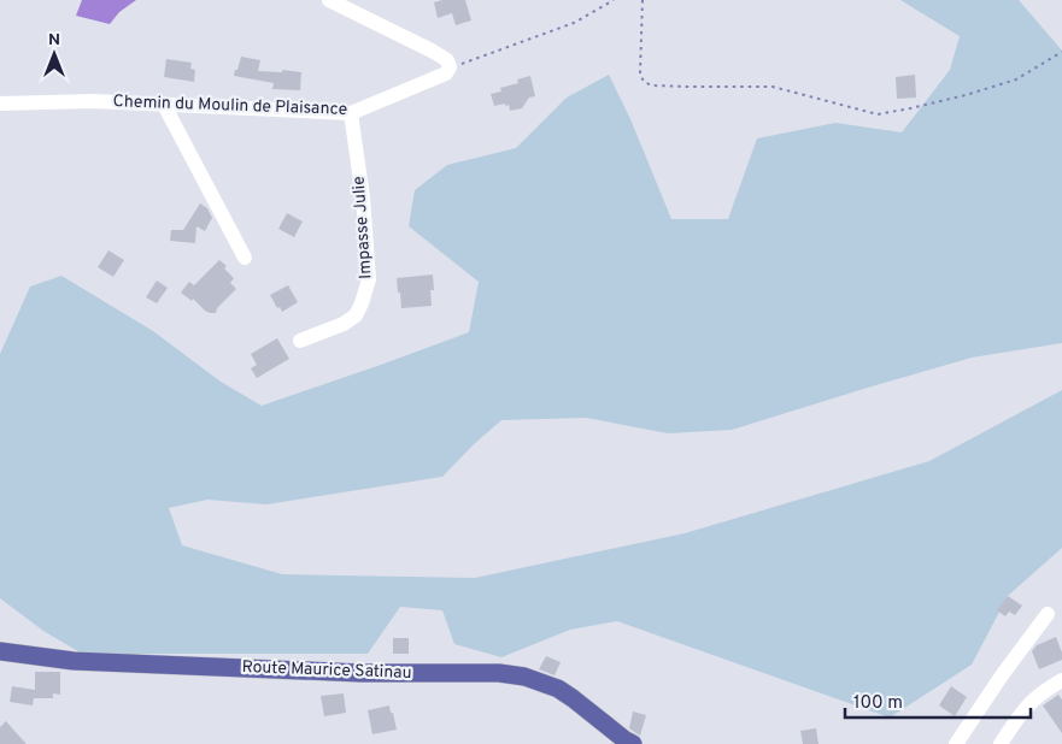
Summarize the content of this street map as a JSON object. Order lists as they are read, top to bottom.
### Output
{
  "streets": {
    "main road": ["Route Maurice Satinau"],
    "street": ["Chemin du Moulin de Plaisance", "Impasse Julie"]
  },
  "crossings": [
    ["Chemin du Moulin de Plaisance", "Impasse Julie"]
  ],
  "scale_bar": "100 m",
  "north": "top"
}
